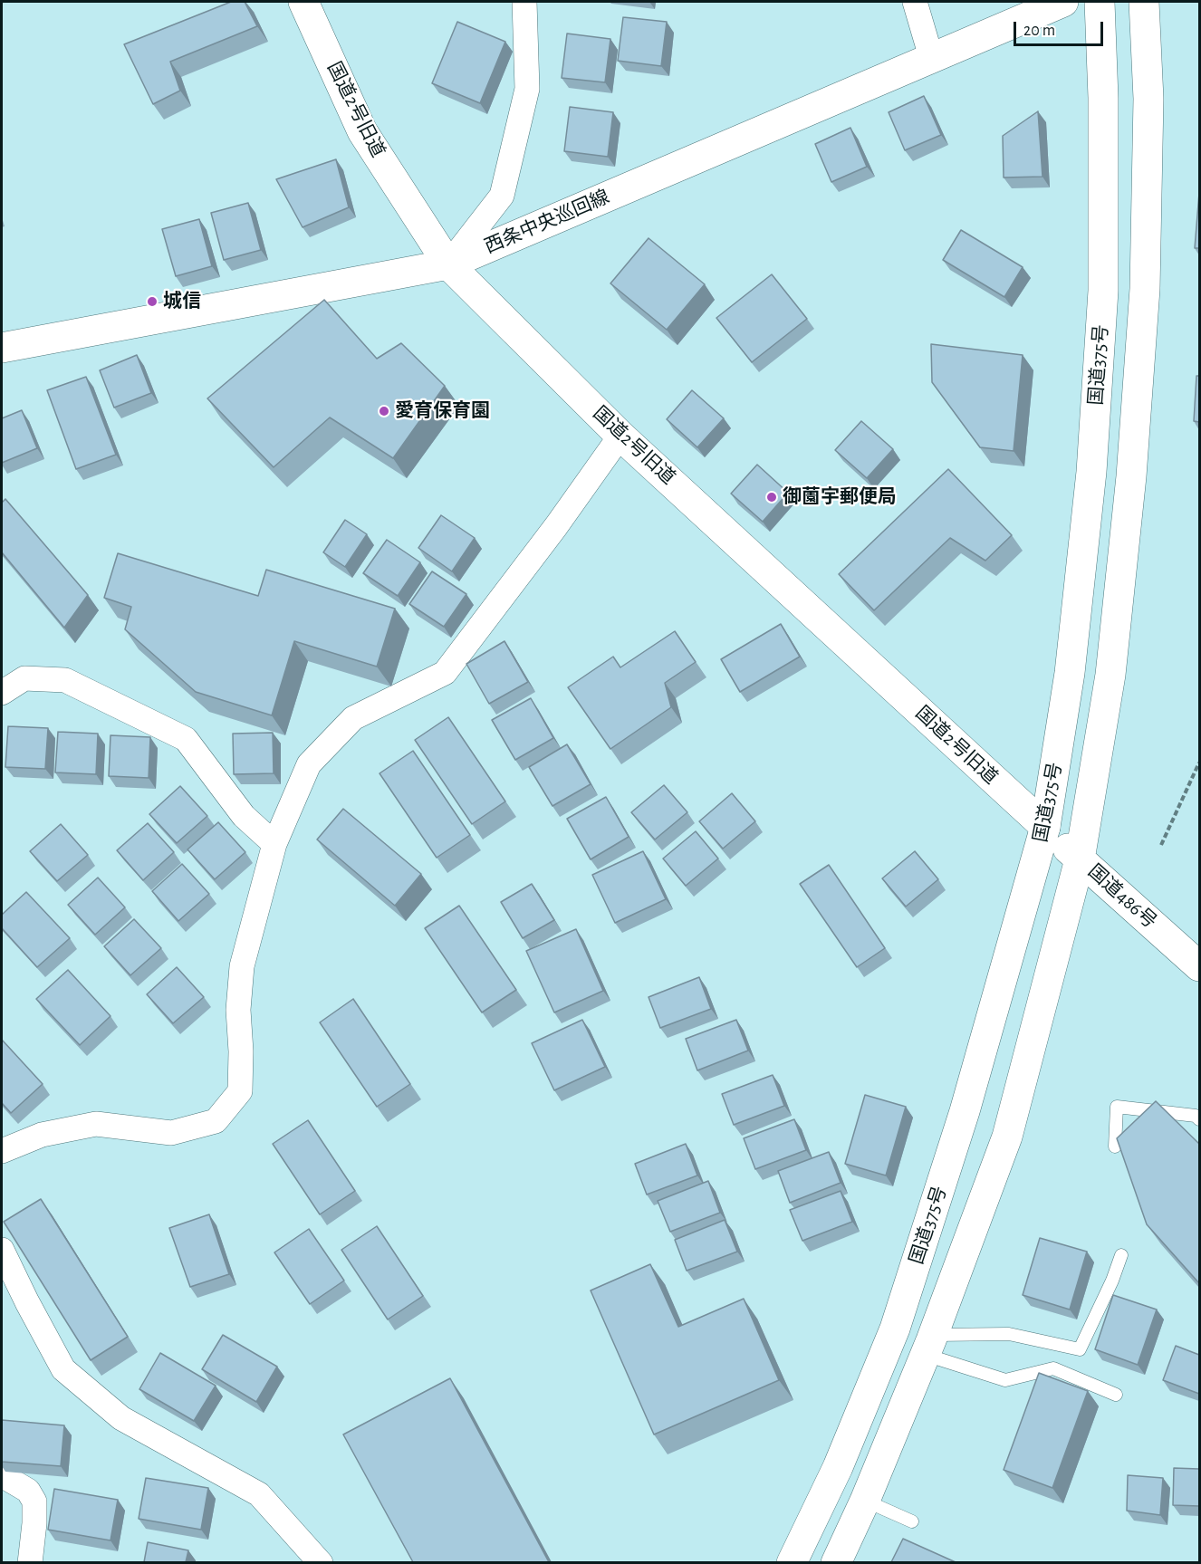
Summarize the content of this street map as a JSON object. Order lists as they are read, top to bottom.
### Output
{
  "streets": {
    "main road": [
      "国道2号旧道",
      "西条中央巡回線",
      "国道375号",
      "国道486号"
    ]
  },
  "crossings": [
    ["国道2号旧道", "西条中央巡回線"],
    ["国道2号旧道", "国道375号"],
    ["国道2号旧道", "国道486号"],
    ["国道375号", "国道486号"]
  ],
  "places": ["城信", "愛育保育園", "御薗宇郵便局"],
  "scale_bar": "20 m"
}
